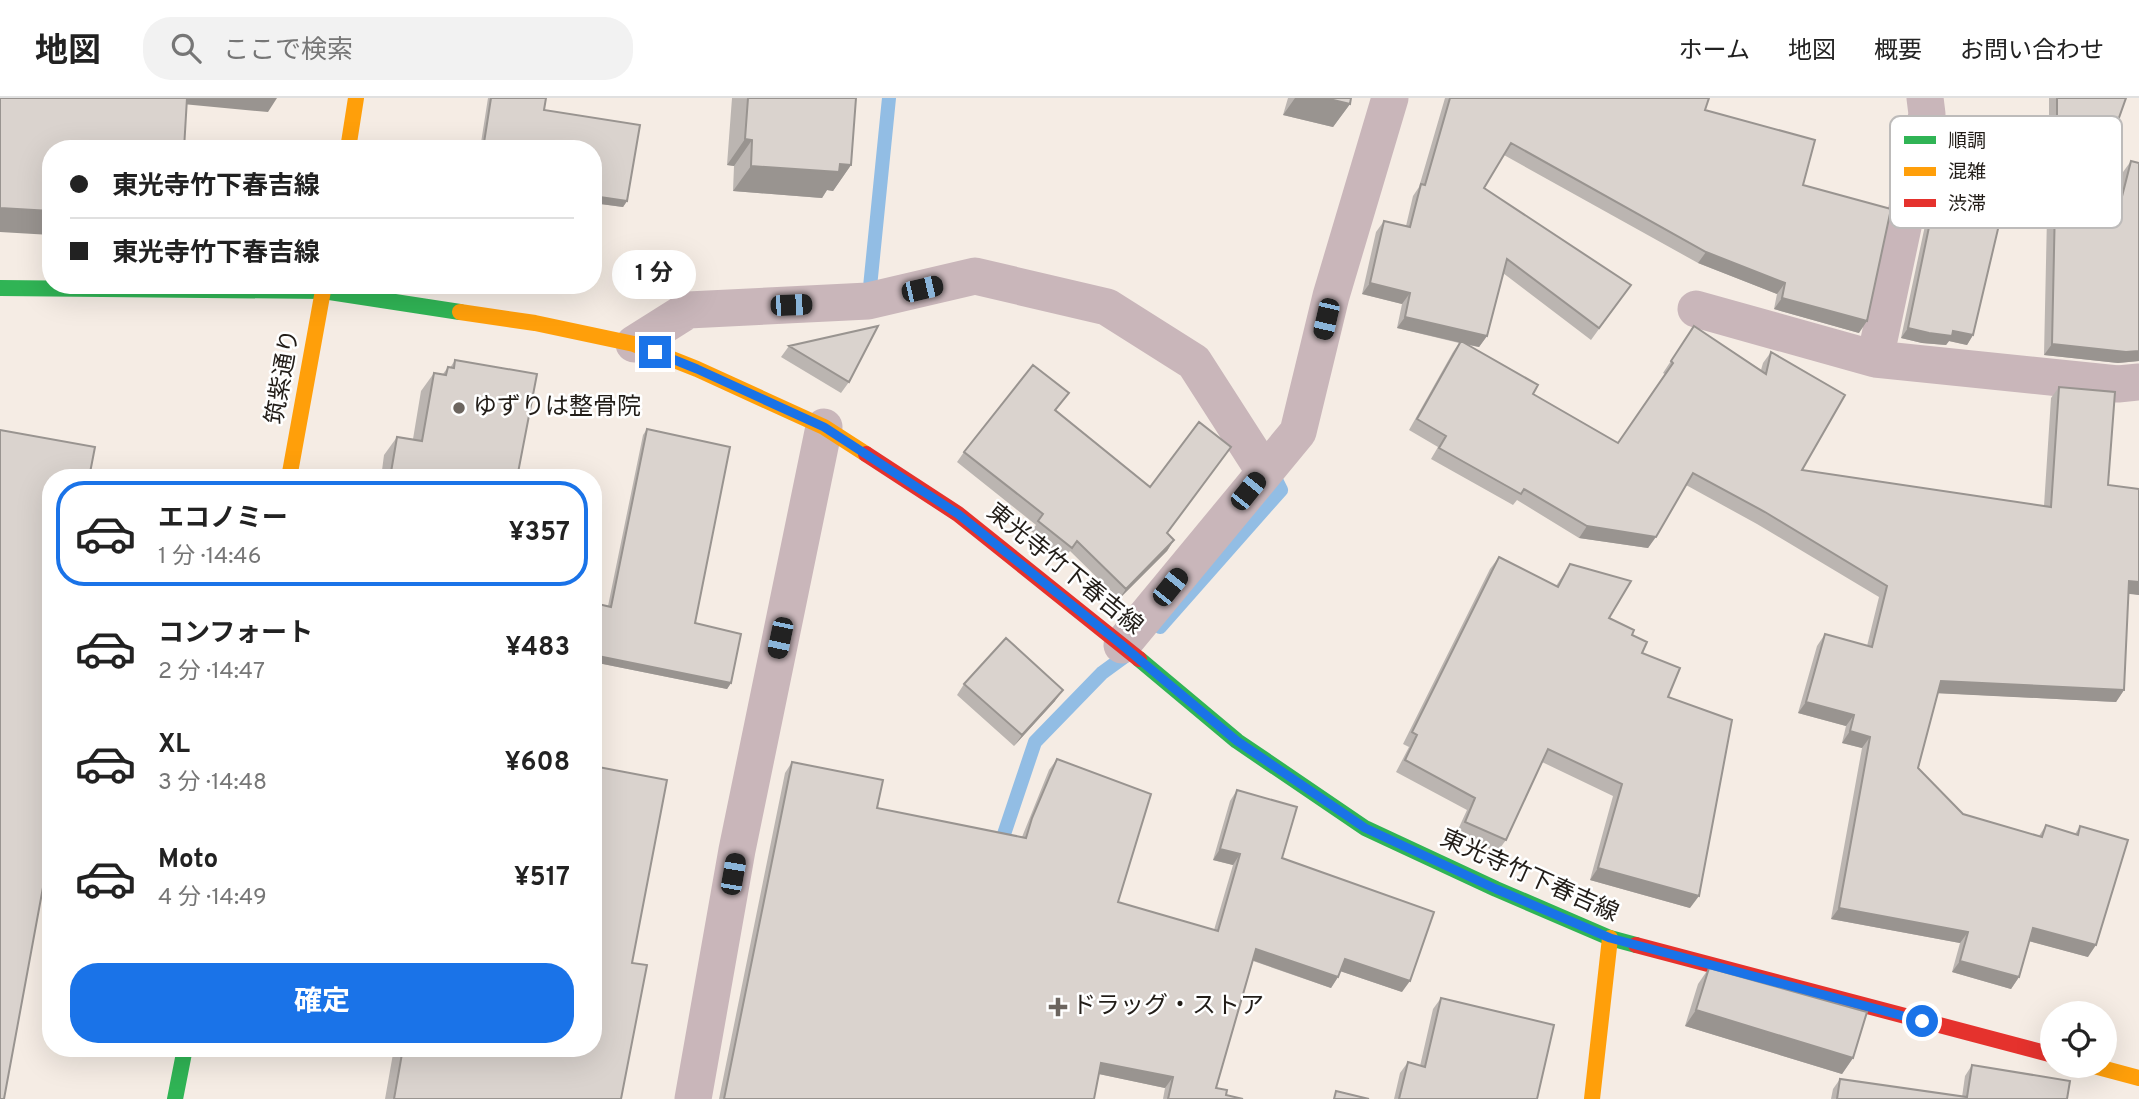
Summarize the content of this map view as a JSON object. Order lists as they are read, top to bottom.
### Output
{
  "streets": {
    "main road": ["筑紫通り", "東光寺竹下春吉線"]
  },
  "places": {
    "other": ["ゆずりは整骨院"],
    "health": ["ドラッグ・ストア"]
  },
  "legend": ["順調", "混雑", "渋滞"],
  "page": {
    "header": "地図",
    "search": "ここで検索",
    "nav": [
      "ホーム",
      "地図",
      "概要",
      "お問い合わせ"
    ],
    "banner": ["東光寺竹下春吉線", "東光寺竹下春吉線"],
    "bubble": "1 分",
    "list": [
      {
        "name": "エコノミー",
        "note": "1 分 · 14:46",
        "value": "¥357"
      },
      {
        "name": "コンフォート",
        "note": "2 分 · 14:47",
        "value": "¥483"
      },
      {
        "name": "XL",
        "note": "3 分 · 14:48",
        "value": "¥608"
      },
      {
        "name": "Moto",
        "note": "4 分 · 14:49",
        "value": "¥517"
      }
    ],
    "buttons": "確定"
  }
}
